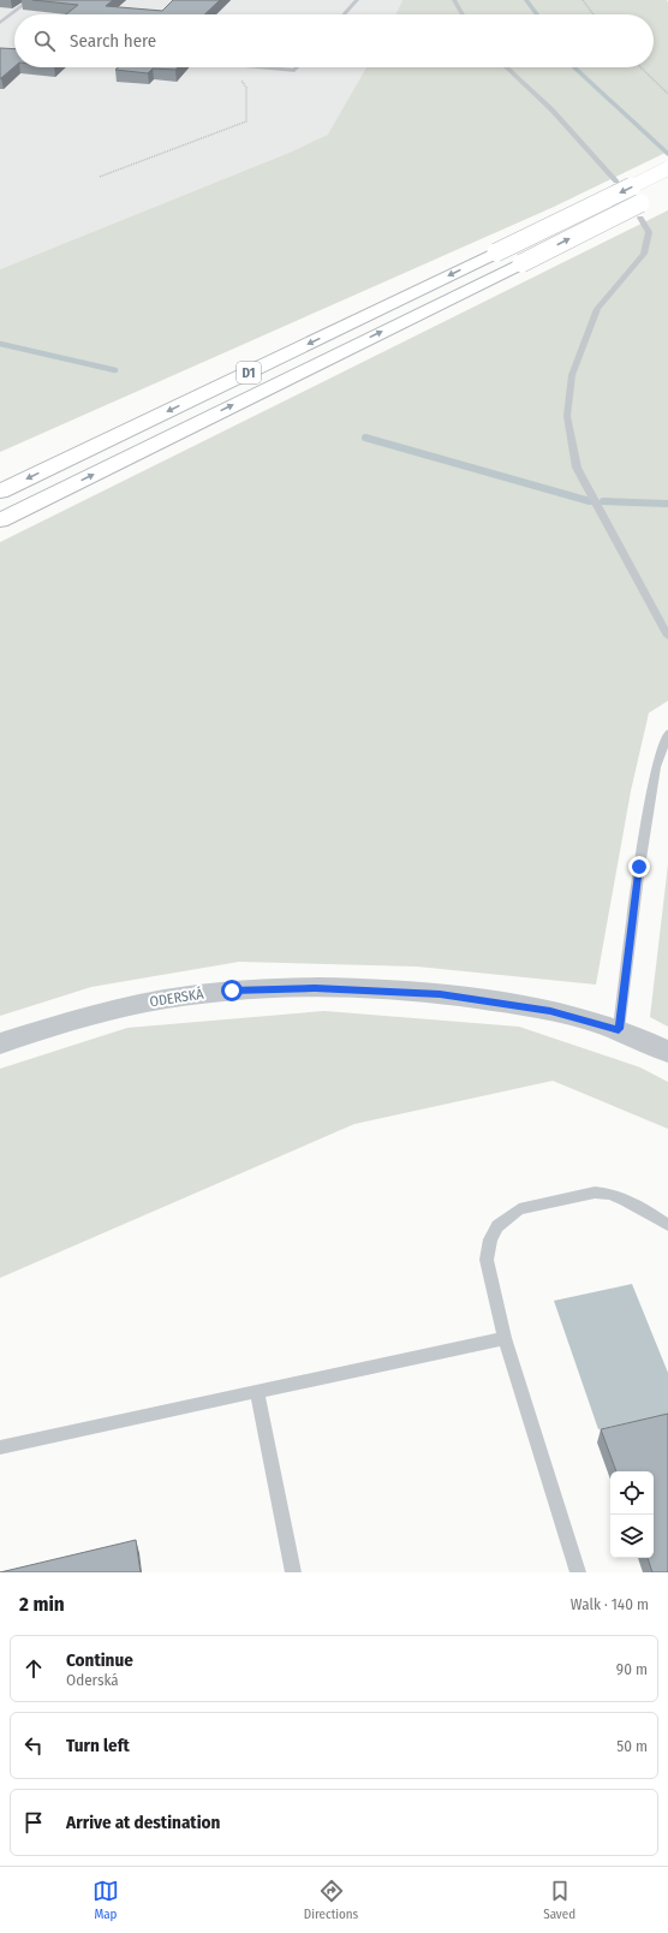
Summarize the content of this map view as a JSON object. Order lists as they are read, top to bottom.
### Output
{
  "streets": {
    "highway": ["D1"],
    "street": ["ODERSKÁ"]
  },
  "page": {
    "search": "Search here",
    "heading": ["2 min", "Walk · 140 m"],
    "list": [
      ["Continue", "Oderská", "90 m"],
      ["Turn left", "50 m"],
      "Arrive at destination"
    ],
    "nav": ["Map", "Directions", "Saved"]
  }
}
